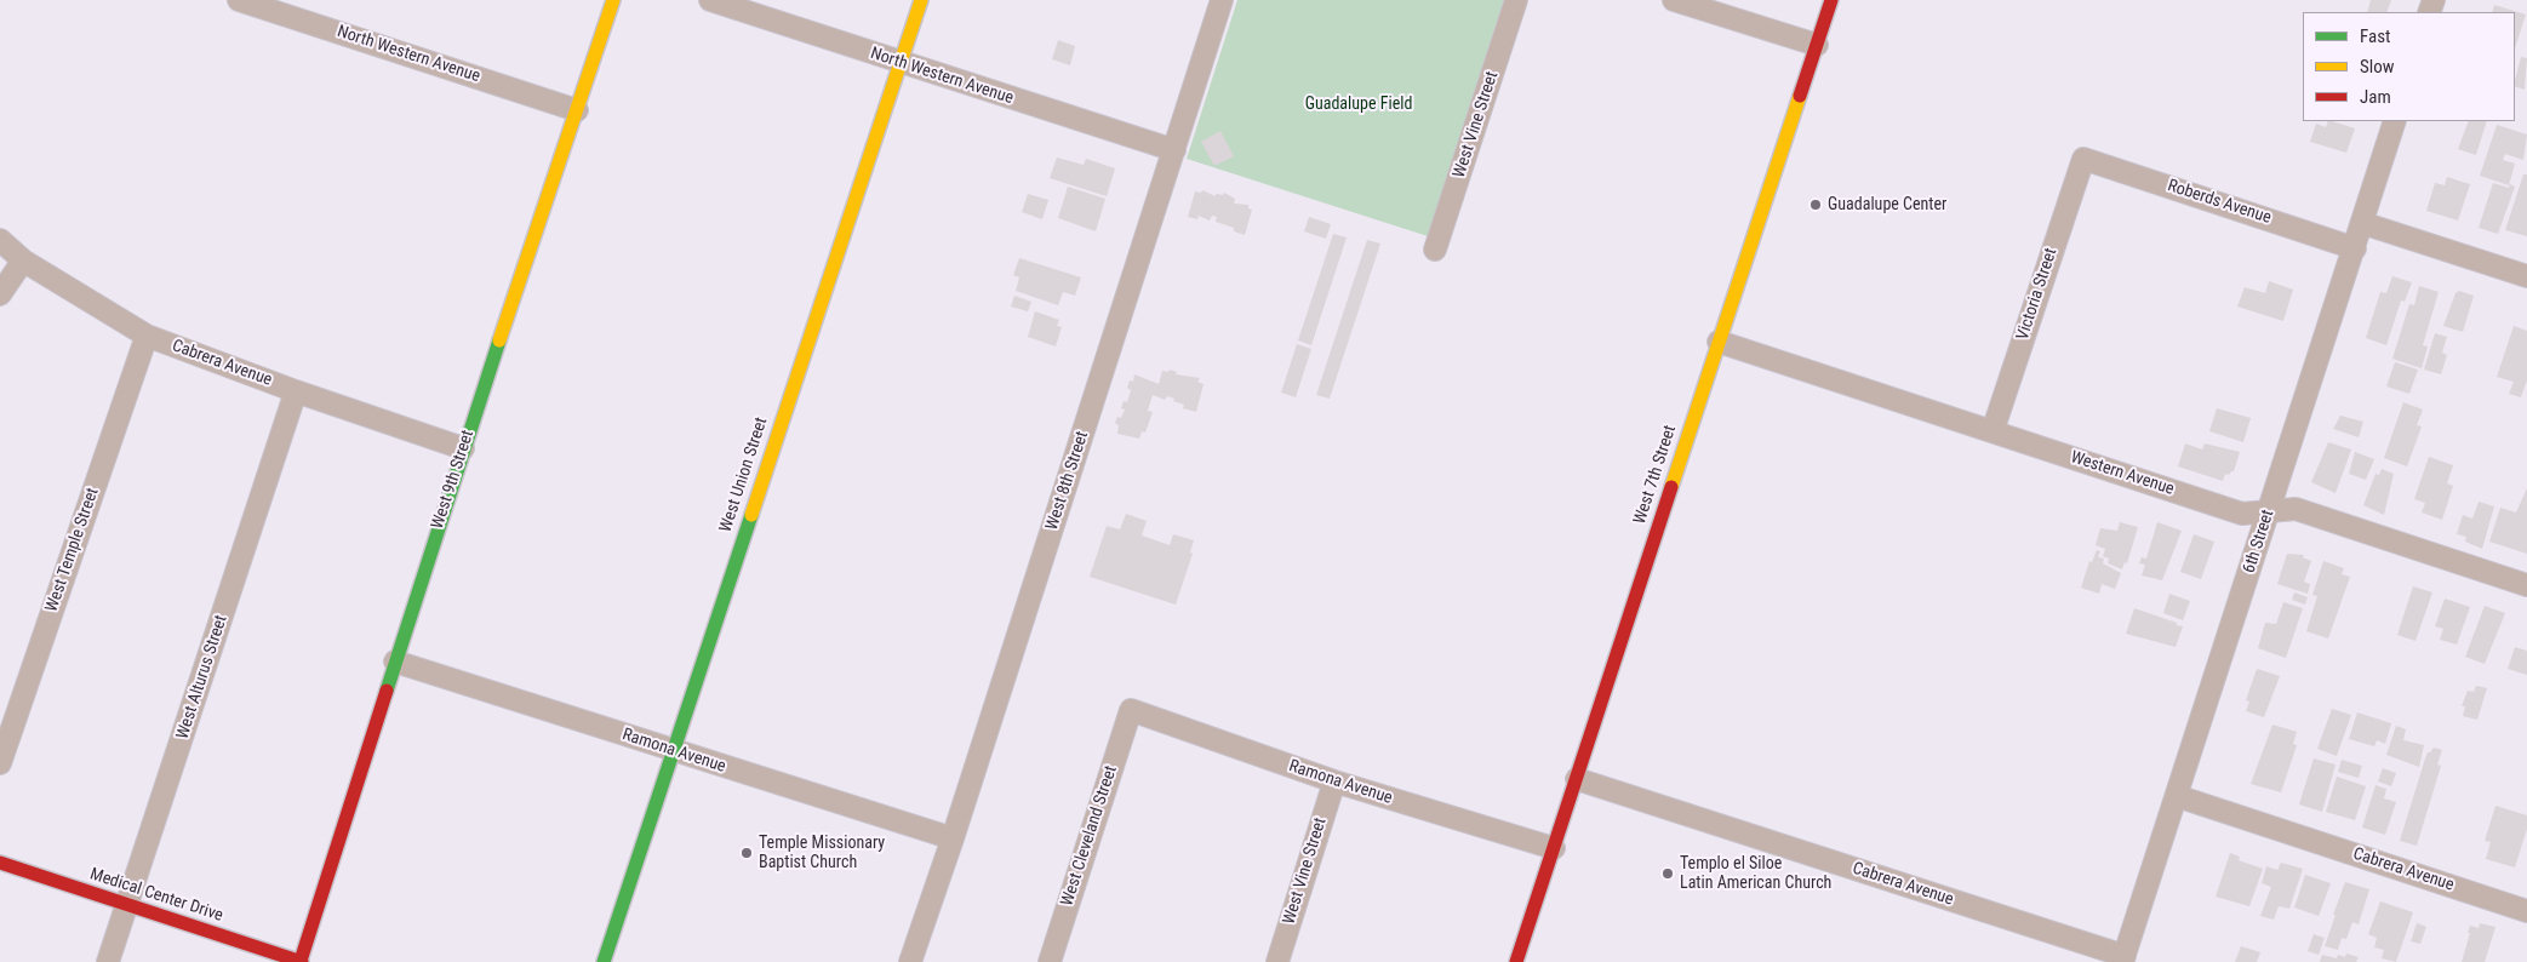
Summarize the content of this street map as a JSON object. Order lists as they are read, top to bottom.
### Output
{
  "streets": {
    "street": [
      "North Western Avenue",
      "West Vine Street",
      "Roberds Avenue",
      "Victoria Street",
      "Cabrera Avenue",
      "Western Avenue",
      "West Union Street",
      "West 7th Street",
      "West 9th Street",
      "West 8th Street",
      "6th Street",
      "West Temple Street",
      "West Alturus Street",
      "Ramona Avenue",
      "West Cleveland Street",
      "Medical Center Drive"
    ]
  },
  "crossings": [
    ["North Western Avenue", "West Union Street"],
    ["North Western Avenue", "West 9th Street"],
    ["North Western Avenue", "West 8th Street"],
    ["West Vine Street", "Ramona Avenue"],
    ["Roberds Avenue", "Victoria Street"],
    ["Roberds Avenue", "6th Street"],
    ["Victoria Street", "Western Avenue"],
    ["Cabrera Avenue", "West 7th Street"],
    ["Cabrera Avenue", "West 9th Street"],
    ["Cabrera Avenue", "6th Street"],
    ["Cabrera Avenue", "West Temple Street"],
    ["Cabrera Avenue", "West Alturus Street"],
    ["Western Avenue", "West 7th Street"],
    ["Western Avenue", "6th Street"],
    ["West Union Street", "Ramona Avenue"],
    ["West 7th Street", "Ramona Avenue"],
    ["West 9th Street", "Ramona Avenue"],
    ["West 9th Street", "Medical Center Drive"],
    ["West 8th Street", "Ramona Avenue"],
    ["West Alturus Street", "Medical Center Drive"],
    ["Ramona Avenue", "West Cleveland Street"]
  ],
  "parks": ["Guadalupe Field"],
  "places": ["Guadalupe Center", "Temple Missionary Baptist Church", "Templo el Siloe Latin American Church"],
  "legend": ["Fast", "Slow", "Jam"]
}
